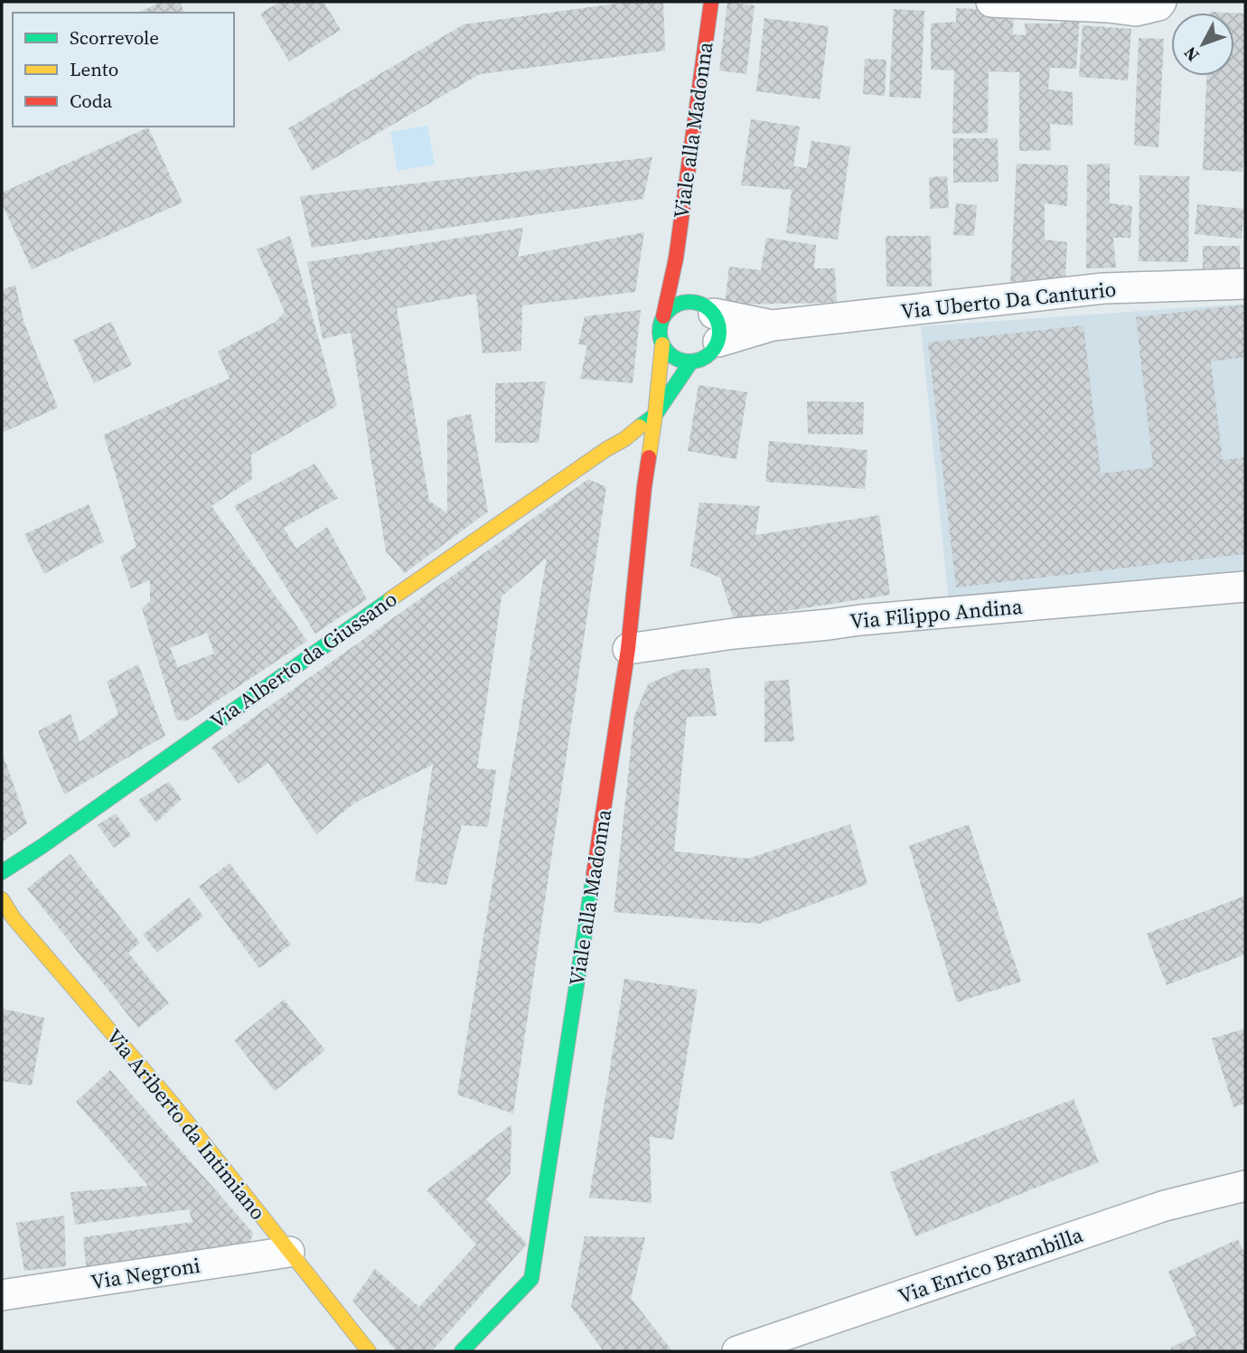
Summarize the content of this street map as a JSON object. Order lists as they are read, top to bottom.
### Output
{
  "streets": {
    "street": [
      "Viale alla Madonna",
      "Via Uberto Da Canturio",
      "Via Filippo Andina",
      "Via Alberto da Giussano",
      "Via Ariberto da Intimiano",
      "Via Enrico Brambilla",
      "Via Negroni"
    ]
  },
  "crossings": [
    ["Viale alla Madonna", "Via Uberto Da Canturio"],
    ["Viale alla Madonna", "Via Filippo Andina"],
    ["Viale alla Madonna", "Via Alberto da Giussano"],
    ["Via Ariberto da Intimiano", "Via Negroni"]
  ],
  "legend": ["Scorrevole", "Lento", "Coda"],
  "north": "bottom left"
}
